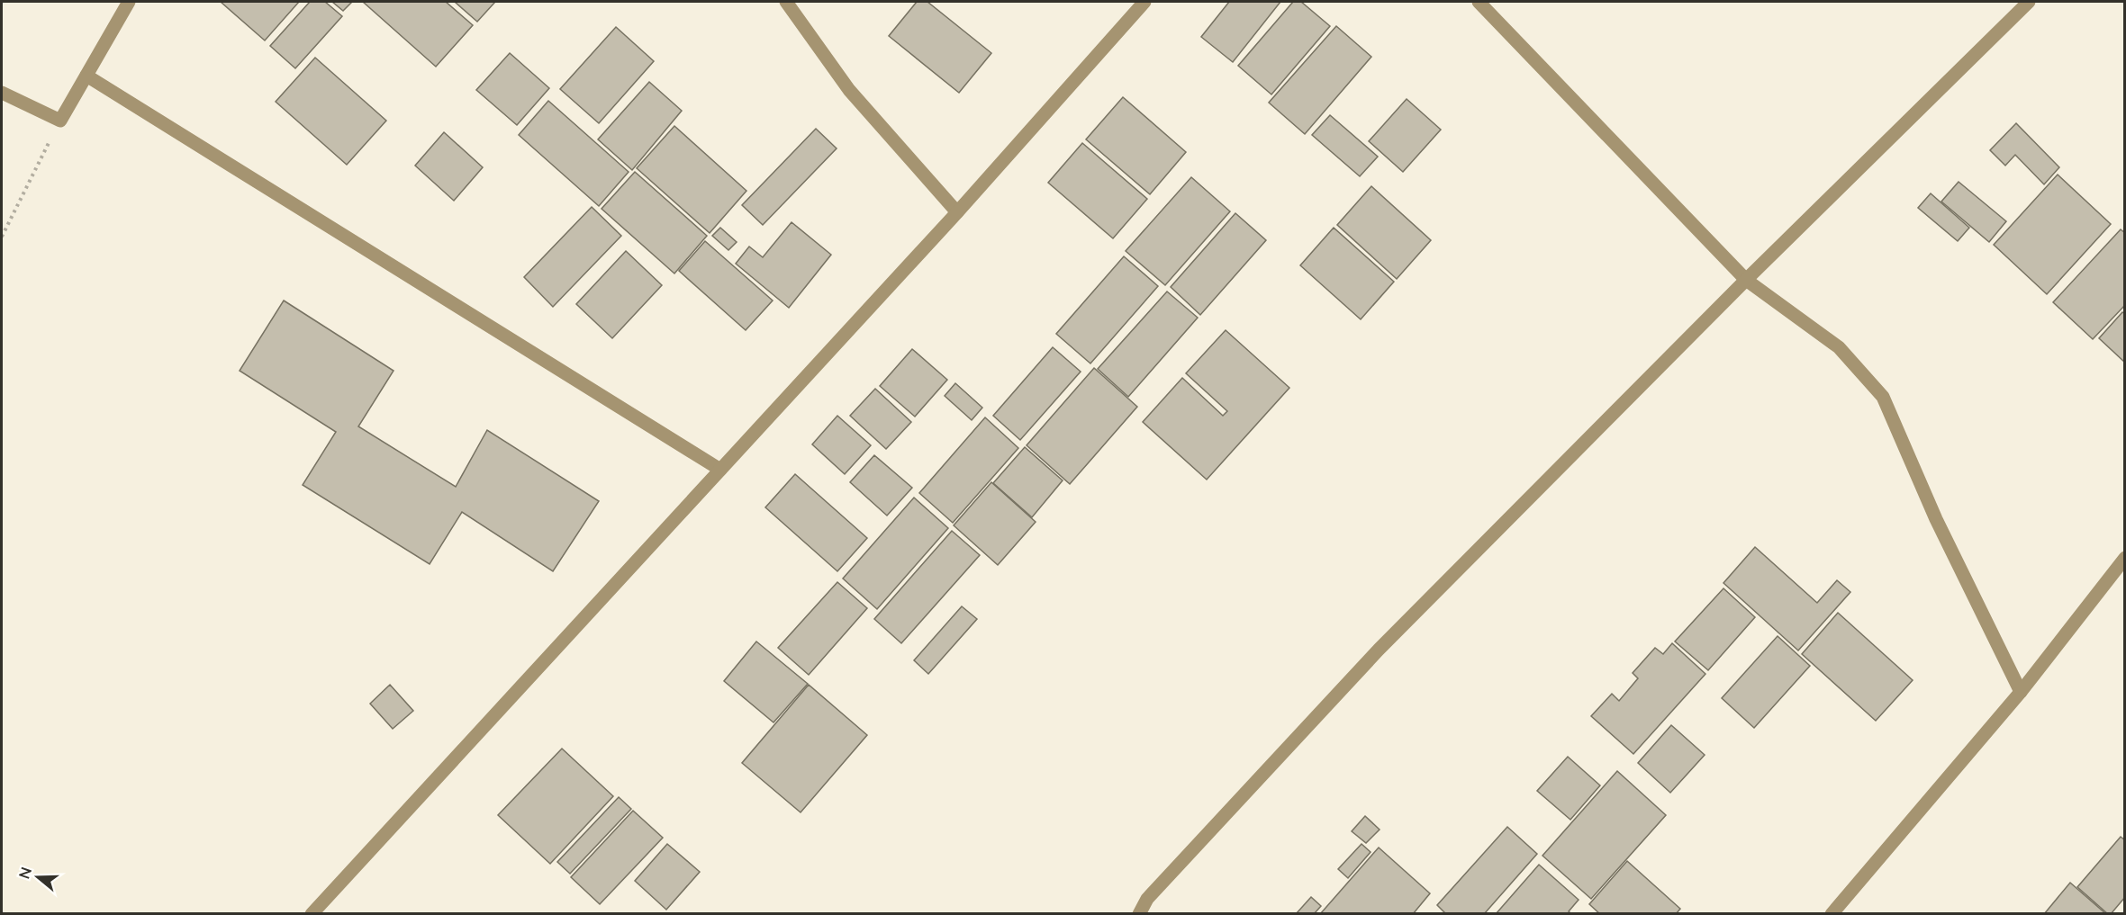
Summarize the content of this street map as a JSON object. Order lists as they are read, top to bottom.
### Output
{
  "north": "left"
}
